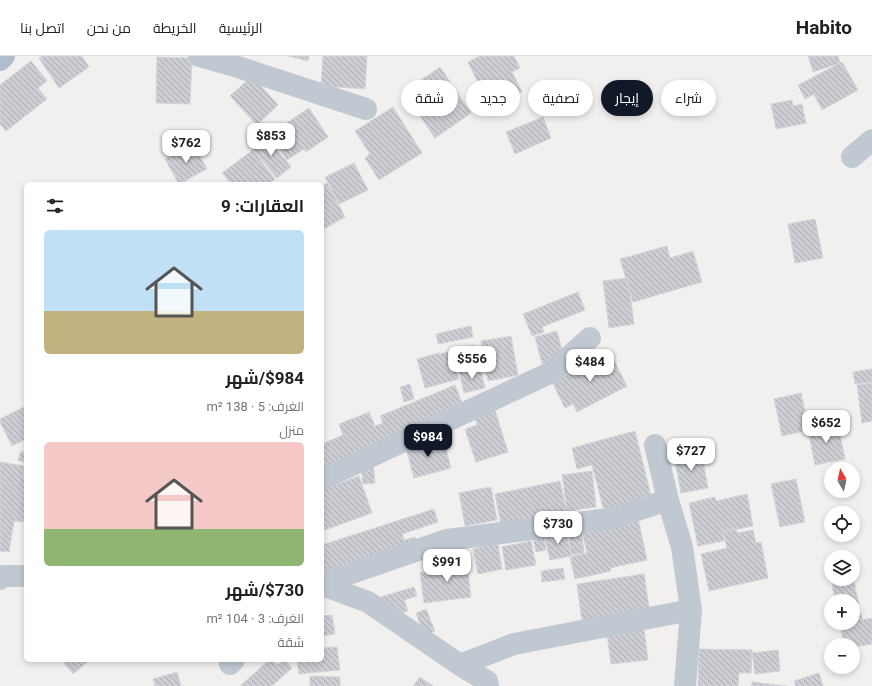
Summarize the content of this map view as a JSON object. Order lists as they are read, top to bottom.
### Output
{
  "north": "top",
  "page": {
    "header": "Habito",
    "nav": [
      "الرئيسية",
      "الخريطة",
      "من نحن",
      "اتصل بنا"
    ],
    "chip": [
      "شراء",
      "إيجار",
      "تصفية",
      "جديد",
      "شقة"
    ],
    "price": [
      "$853",
      "$762",
      "$556",
      "$484",
      "$652",
      "$984",
      "$727",
      "$730",
      "$991"
    ],
    "heading": "العقارات: 9",
    "list": [
      {
        "name": "$984/شهر",
        "note": "الغرف: 5 · 138 m² · منزل"
      },
      {
        "name": "$730/شهر",
        "note": "الغرف: 3 · 104 m² · شقة"
      }
    ],
    "map_buttons": ["+", "−"]
  }
}
